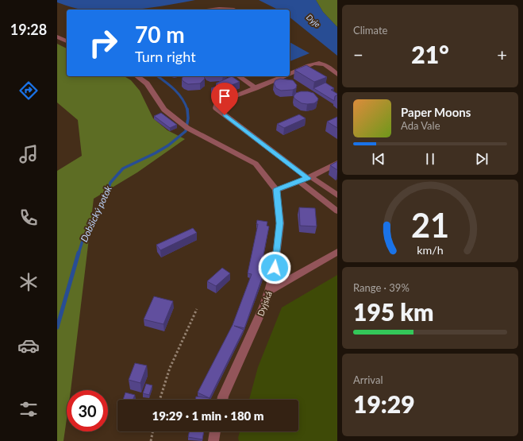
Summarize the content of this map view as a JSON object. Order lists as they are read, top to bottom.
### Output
{
  "streets": {
    "street": ["Dyjská"]
  },
  "water": ["Dyje", "Dobšický potok"],
  "page": {
    "tabs": "19:28",
    "tile": [
      "Climate",
      ["Range · 39%", "195 km"],
      ["Arrival", "19:29"]
    ],
    "turn": ["70 m", "Turn right"],
    "heat": ["−", "21°", "+"],
    "song": ["Paper Moons", "Ada Vale"],
    "limit": "30",
    "trip": "19:29 · 1 min · 180 m",
    "gauge": ["21", "km/h"]
  }
}
